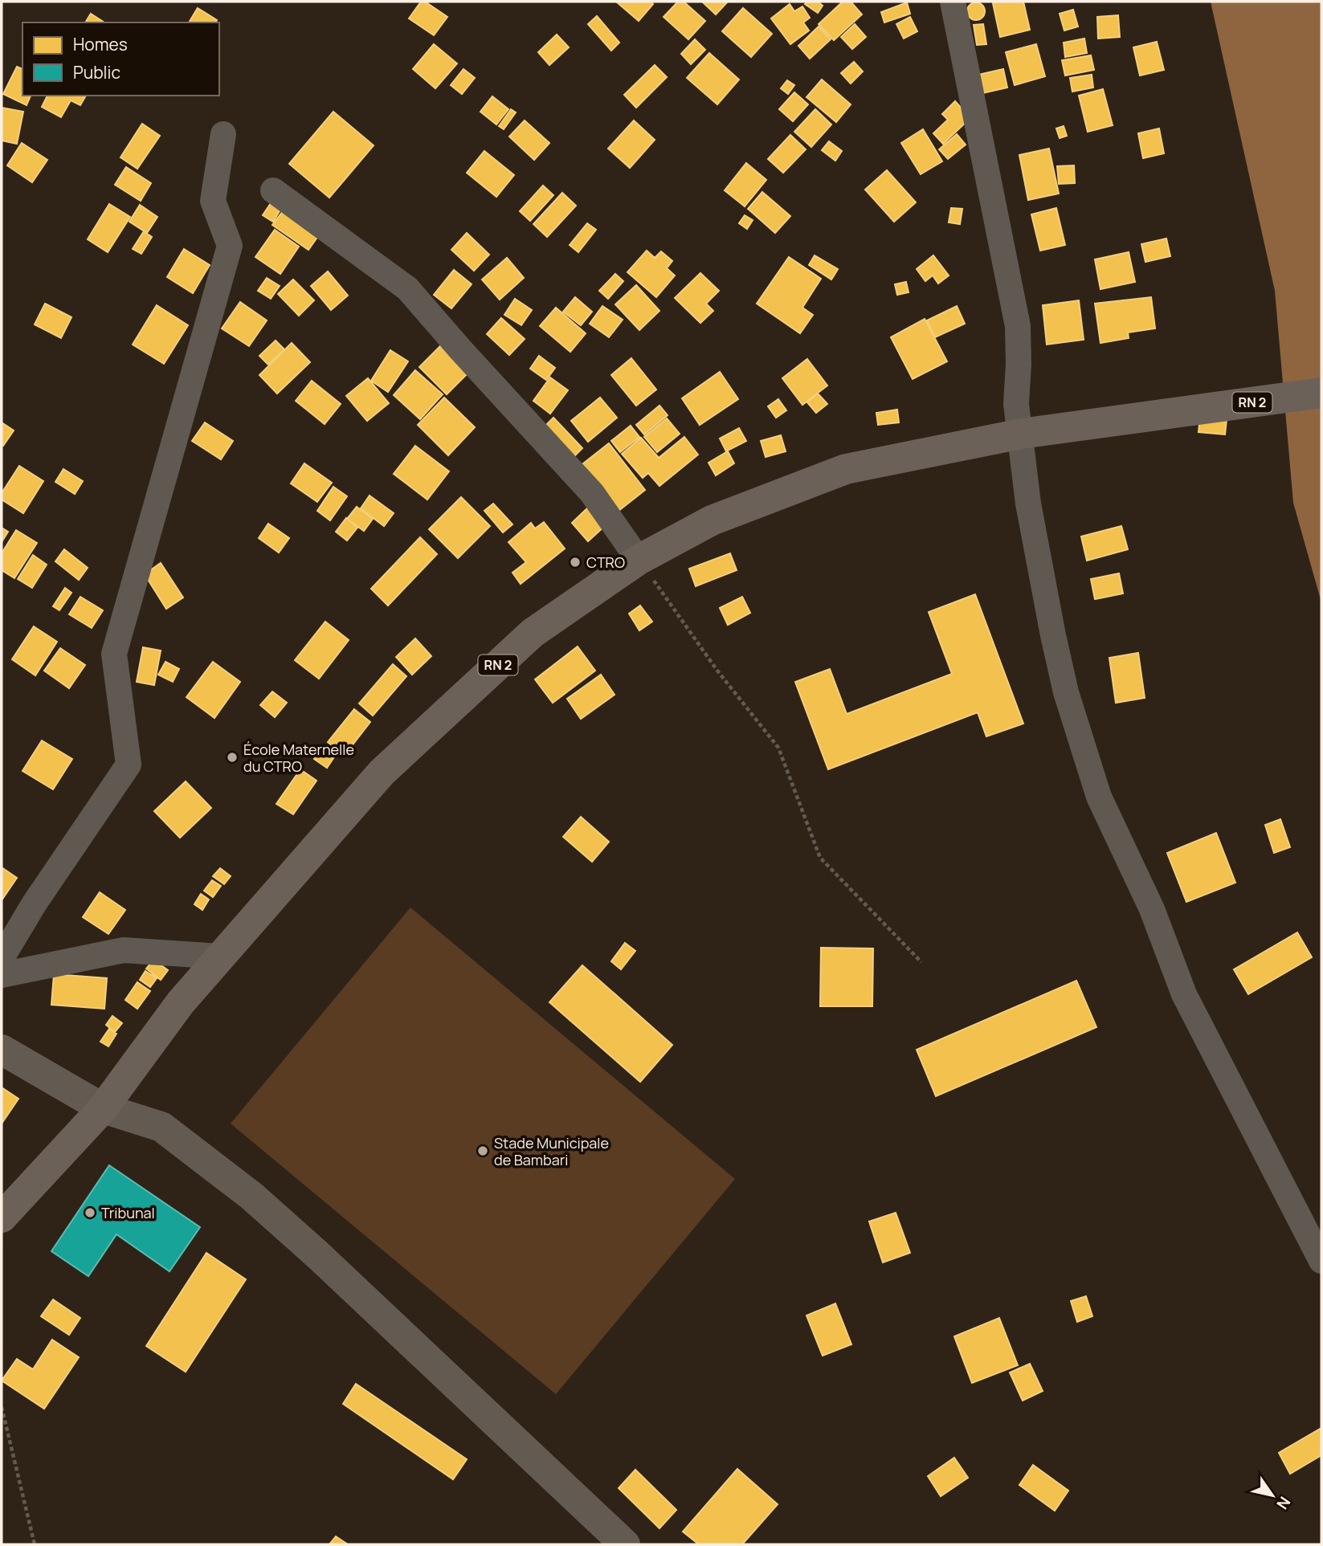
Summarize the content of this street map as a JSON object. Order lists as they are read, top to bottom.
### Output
{
  "streets": {
    "main road": ["RN 2"]
  },
  "places": [
    "CTRO",
    "École Maternelle du CTRO",
    "Stade Municipale de Bambari",
    "Tribunal"
  ],
  "legend": ["Homes", "Public"],
  "north": "bottom right"
}
